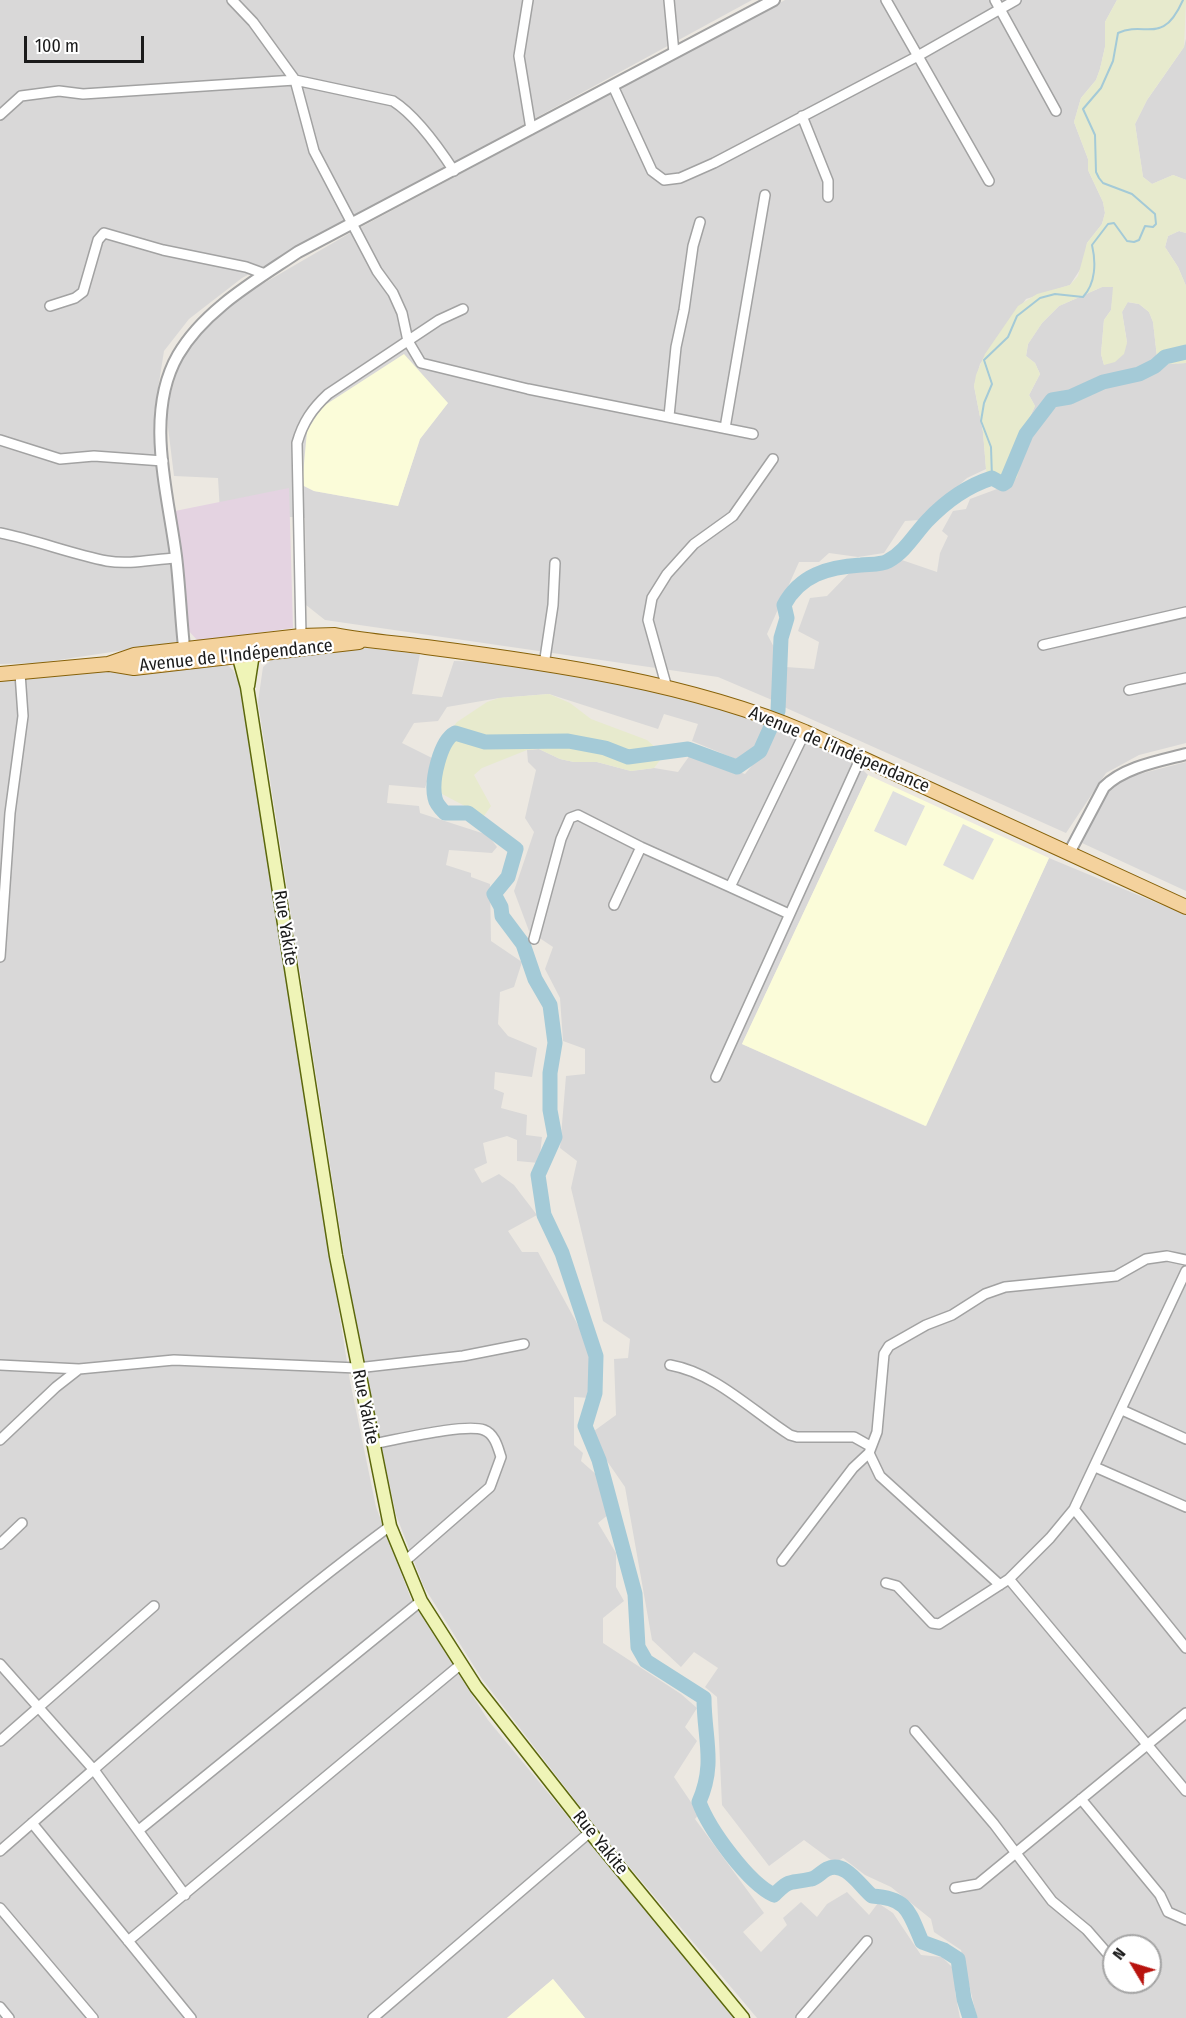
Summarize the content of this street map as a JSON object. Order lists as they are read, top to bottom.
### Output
{
  "streets": {
    "main road": ["Avenue de l'Indépendance", "Rue Yakite"]
  },
  "crossings": [
    ["Avenue de l'Indépendance", "Rue Yakite"]
  ],
  "scale_bar": "100 m",
  "north": "top left"
}
